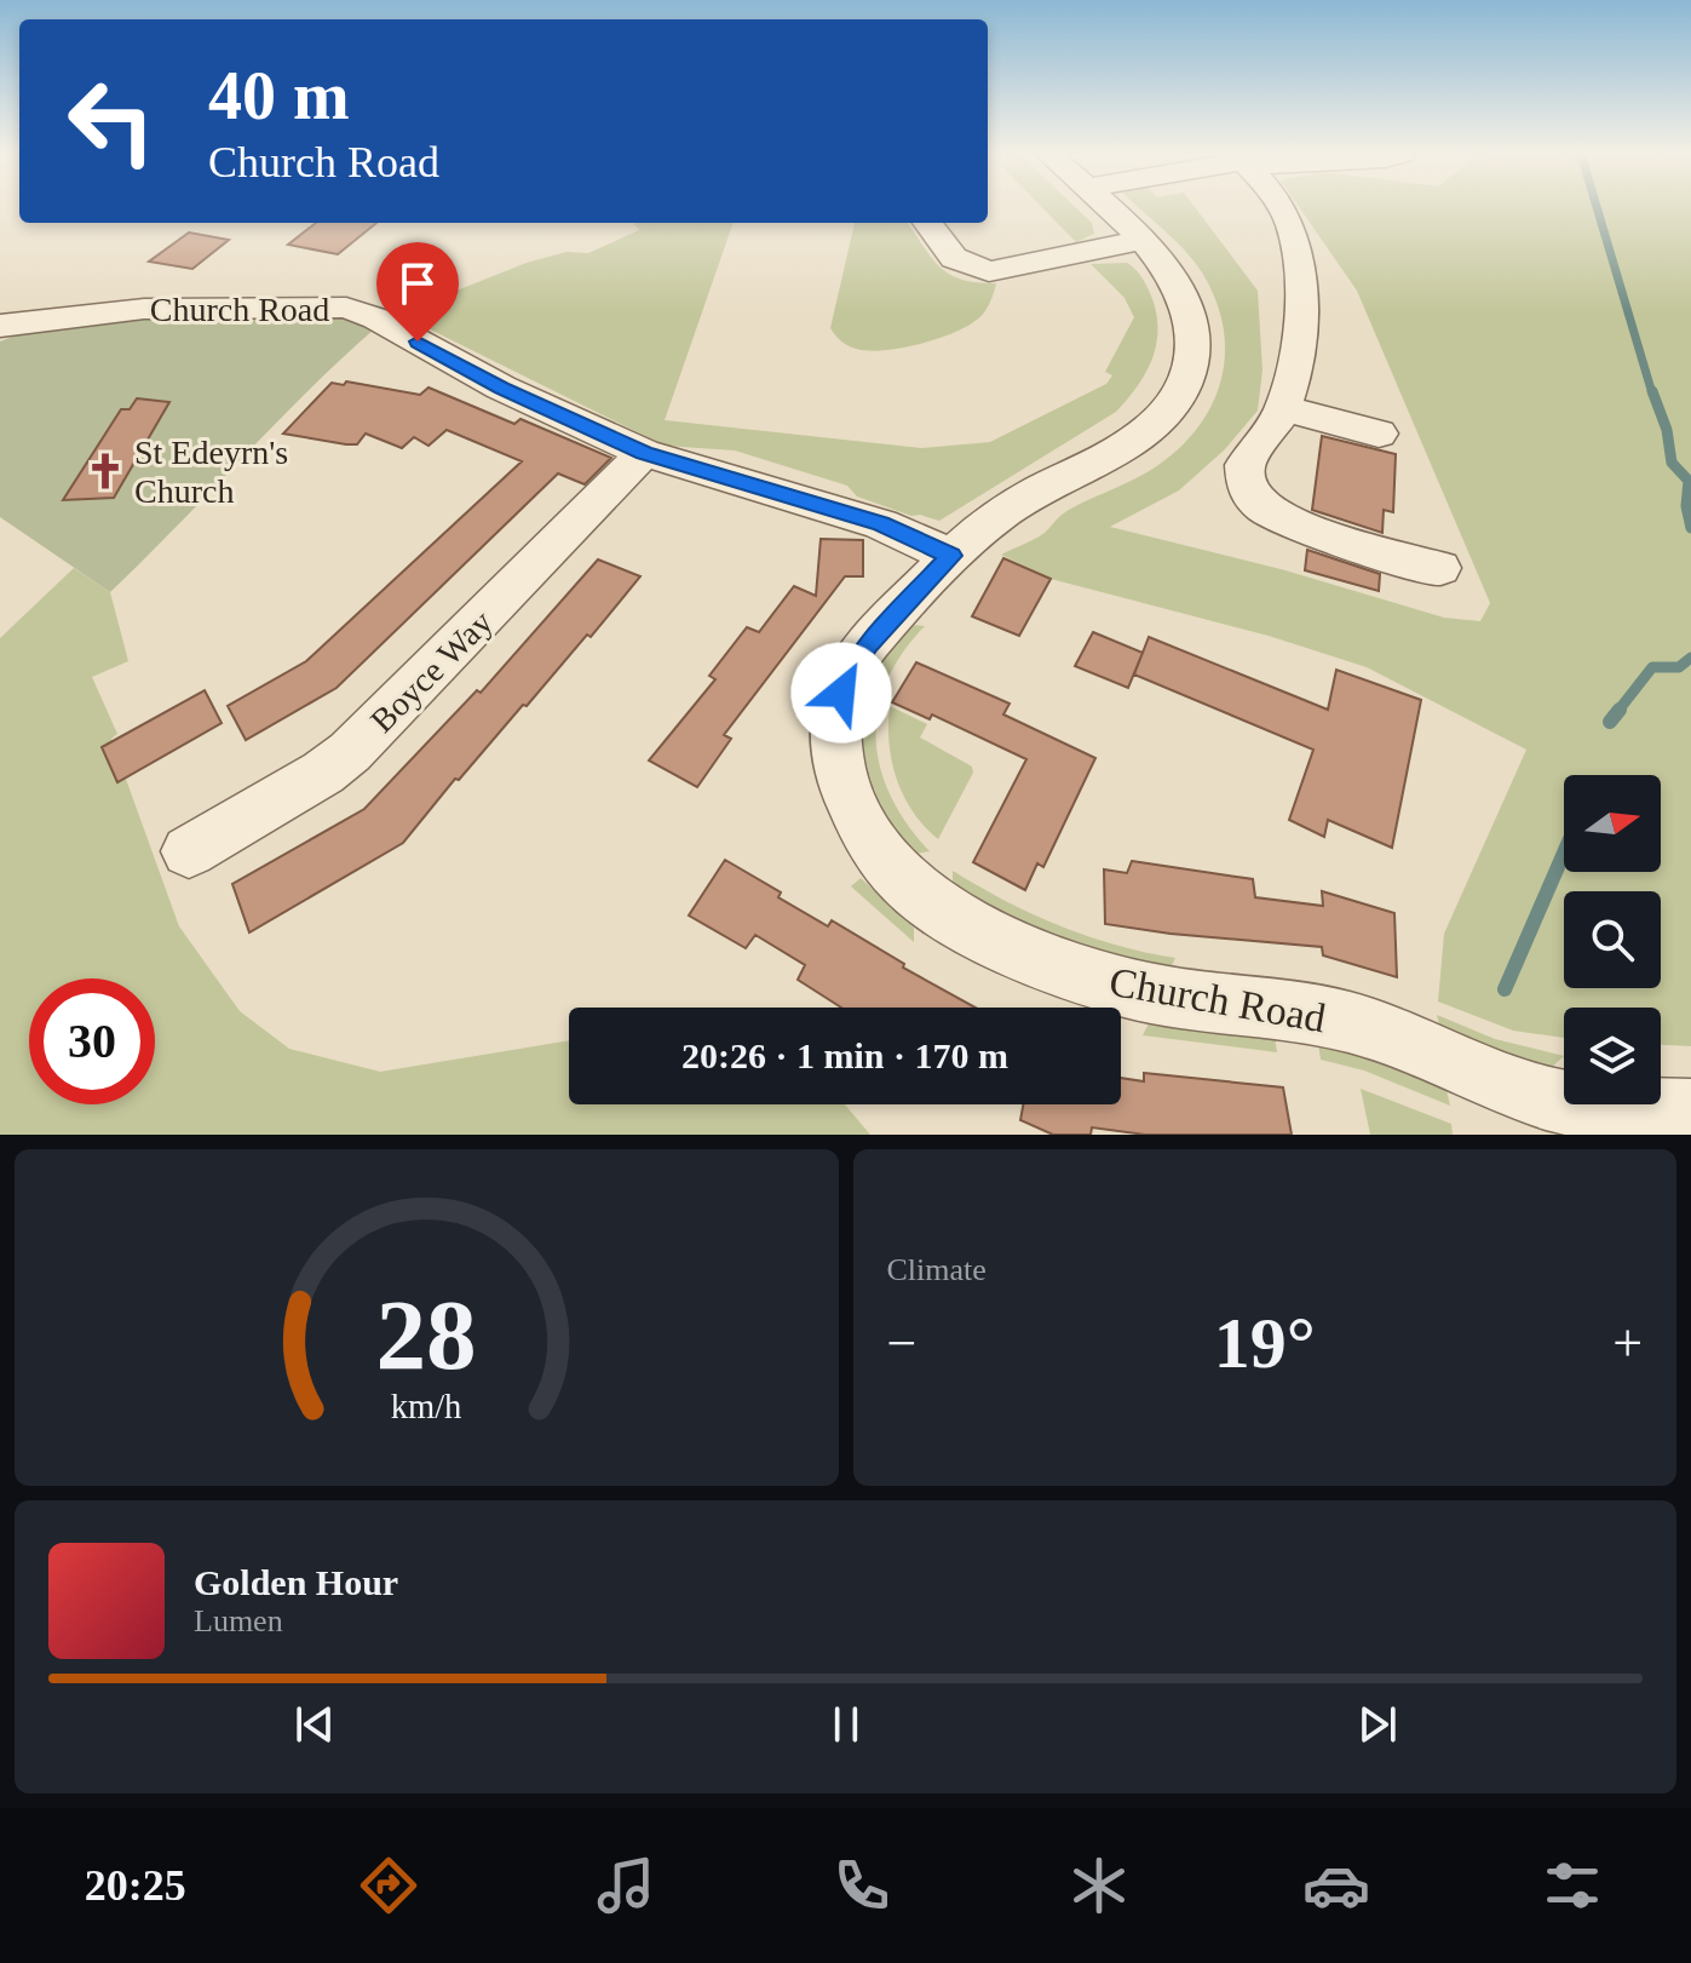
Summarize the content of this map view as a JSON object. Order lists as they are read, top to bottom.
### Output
{
  "streets": {
    "street": ["Church Road", "Boyce Way"]
  },
  "crossings": [
    ["Church Road", "Boyce Way"]
  ],
  "places": {
    "church": ["St Edeyrn's Church"]
  },
  "north": "right",
  "page": {
    "turn": ["40 m", "Church Road"],
    "limit": "30",
    "trip": "20:26 · 1 min · 170 m",
    "tile": "Climate",
    "heat": ["−", "19°", "+"],
    "song": ["Golden Hour", "Lumen"],
    "tabs": "20:25",
    "gauge": ["28", "km/h"]
  }
}
